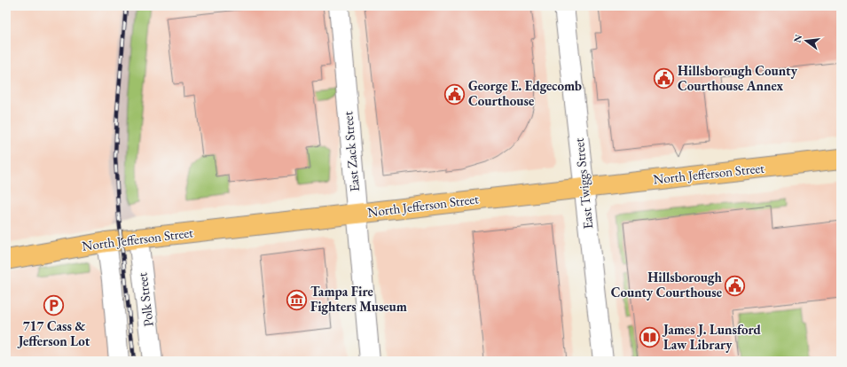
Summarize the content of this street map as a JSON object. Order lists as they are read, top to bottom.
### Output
{
  "streets": {
    "main road": ["North Jefferson Street"],
    "street": ["East Zack Street", "East Twiggs Street", "Polk Street"]
  },
  "crossings": [
    ["East Zack Street", "North Jefferson Street"],
    ["North Jefferson Street", "East Twiggs Street"],
    ["North Jefferson Street", "Polk Street"]
  ],
  "places": {
    "public building": ["Hillsborough County Courthouse Annex", "George E. Edgecomb Courthouse", "Hillsborough County Courthouse"],
    "museum": ["Tampa Fire Fighters Museum"],
    "parking": ["717 Cass & Jefferson Lot"],
    "library": ["James J. Lunsford Law Library"]
  },
  "north": "left"
}
